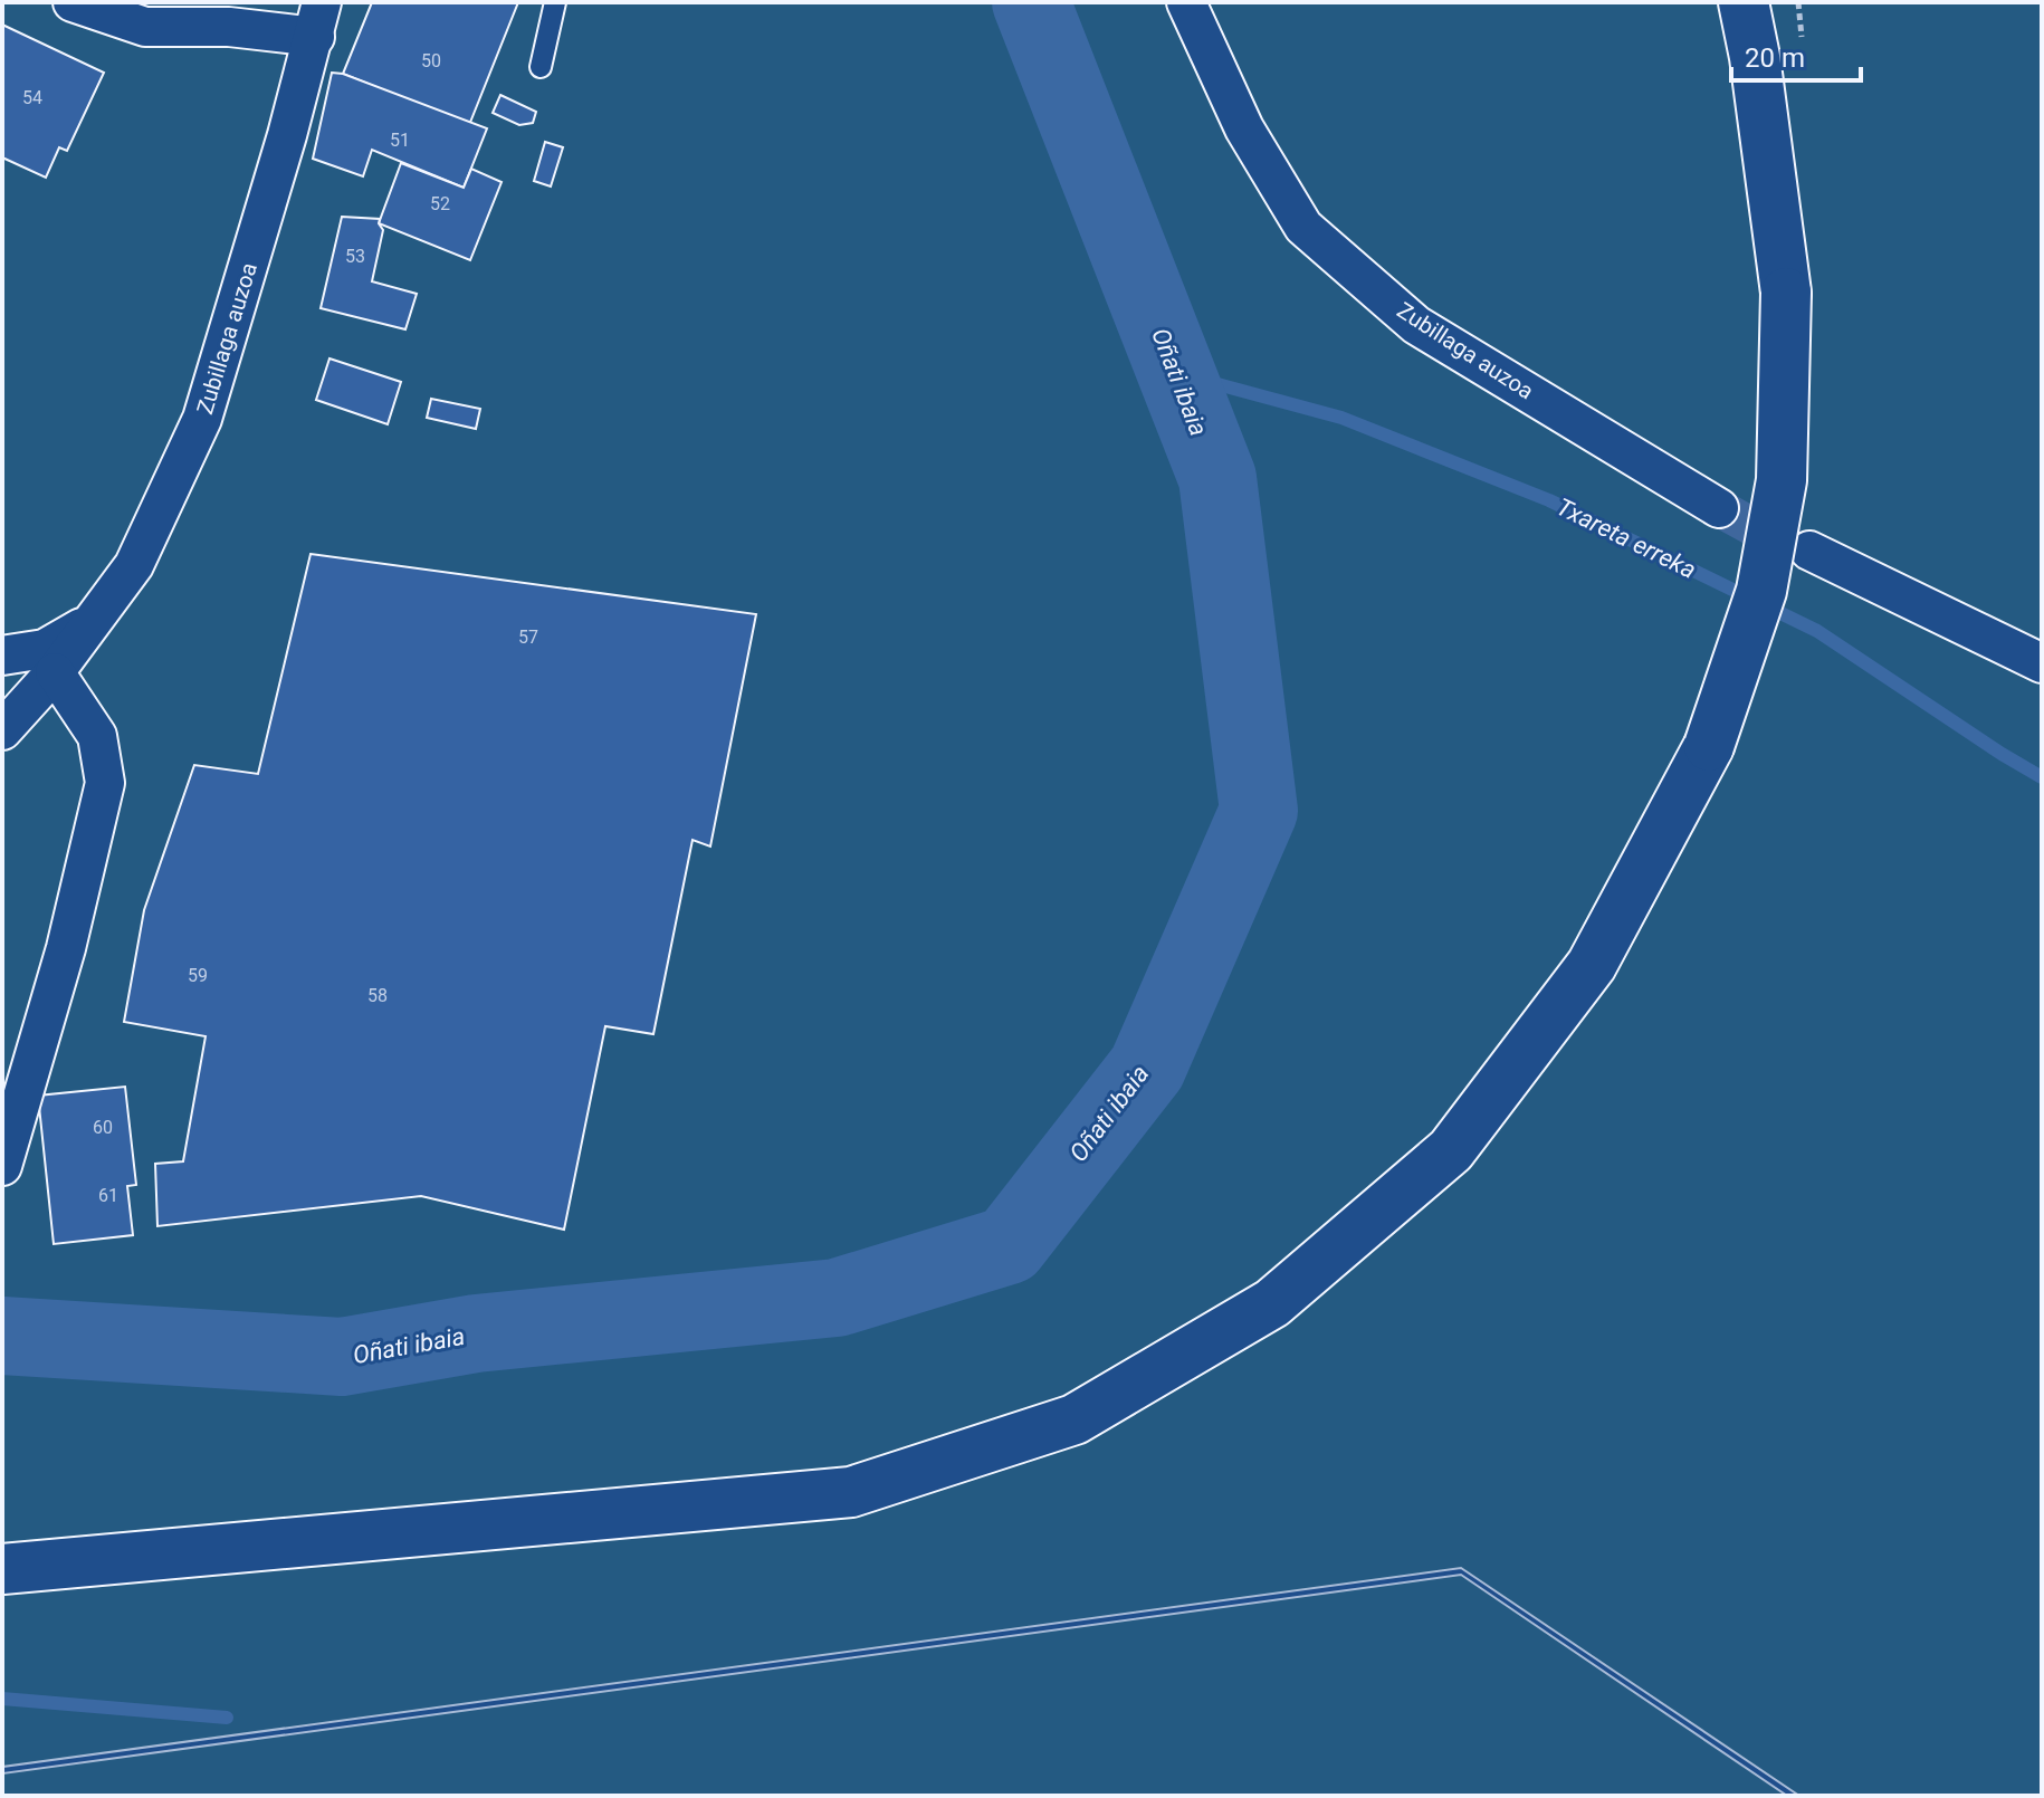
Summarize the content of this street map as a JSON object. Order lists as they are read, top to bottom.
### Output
{
  "streets": {
    "street": ["Zubillaga auzoa"]
  },
  "water": ["Oñati ibaia", "Txareta erreka"],
  "house_numbers": [
    "50",
    "54",
    "51",
    "52",
    "53",
    "57",
    "59",
    "58",
    "60",
    "61"
  ],
  "scale_bar": "20 m"
}
